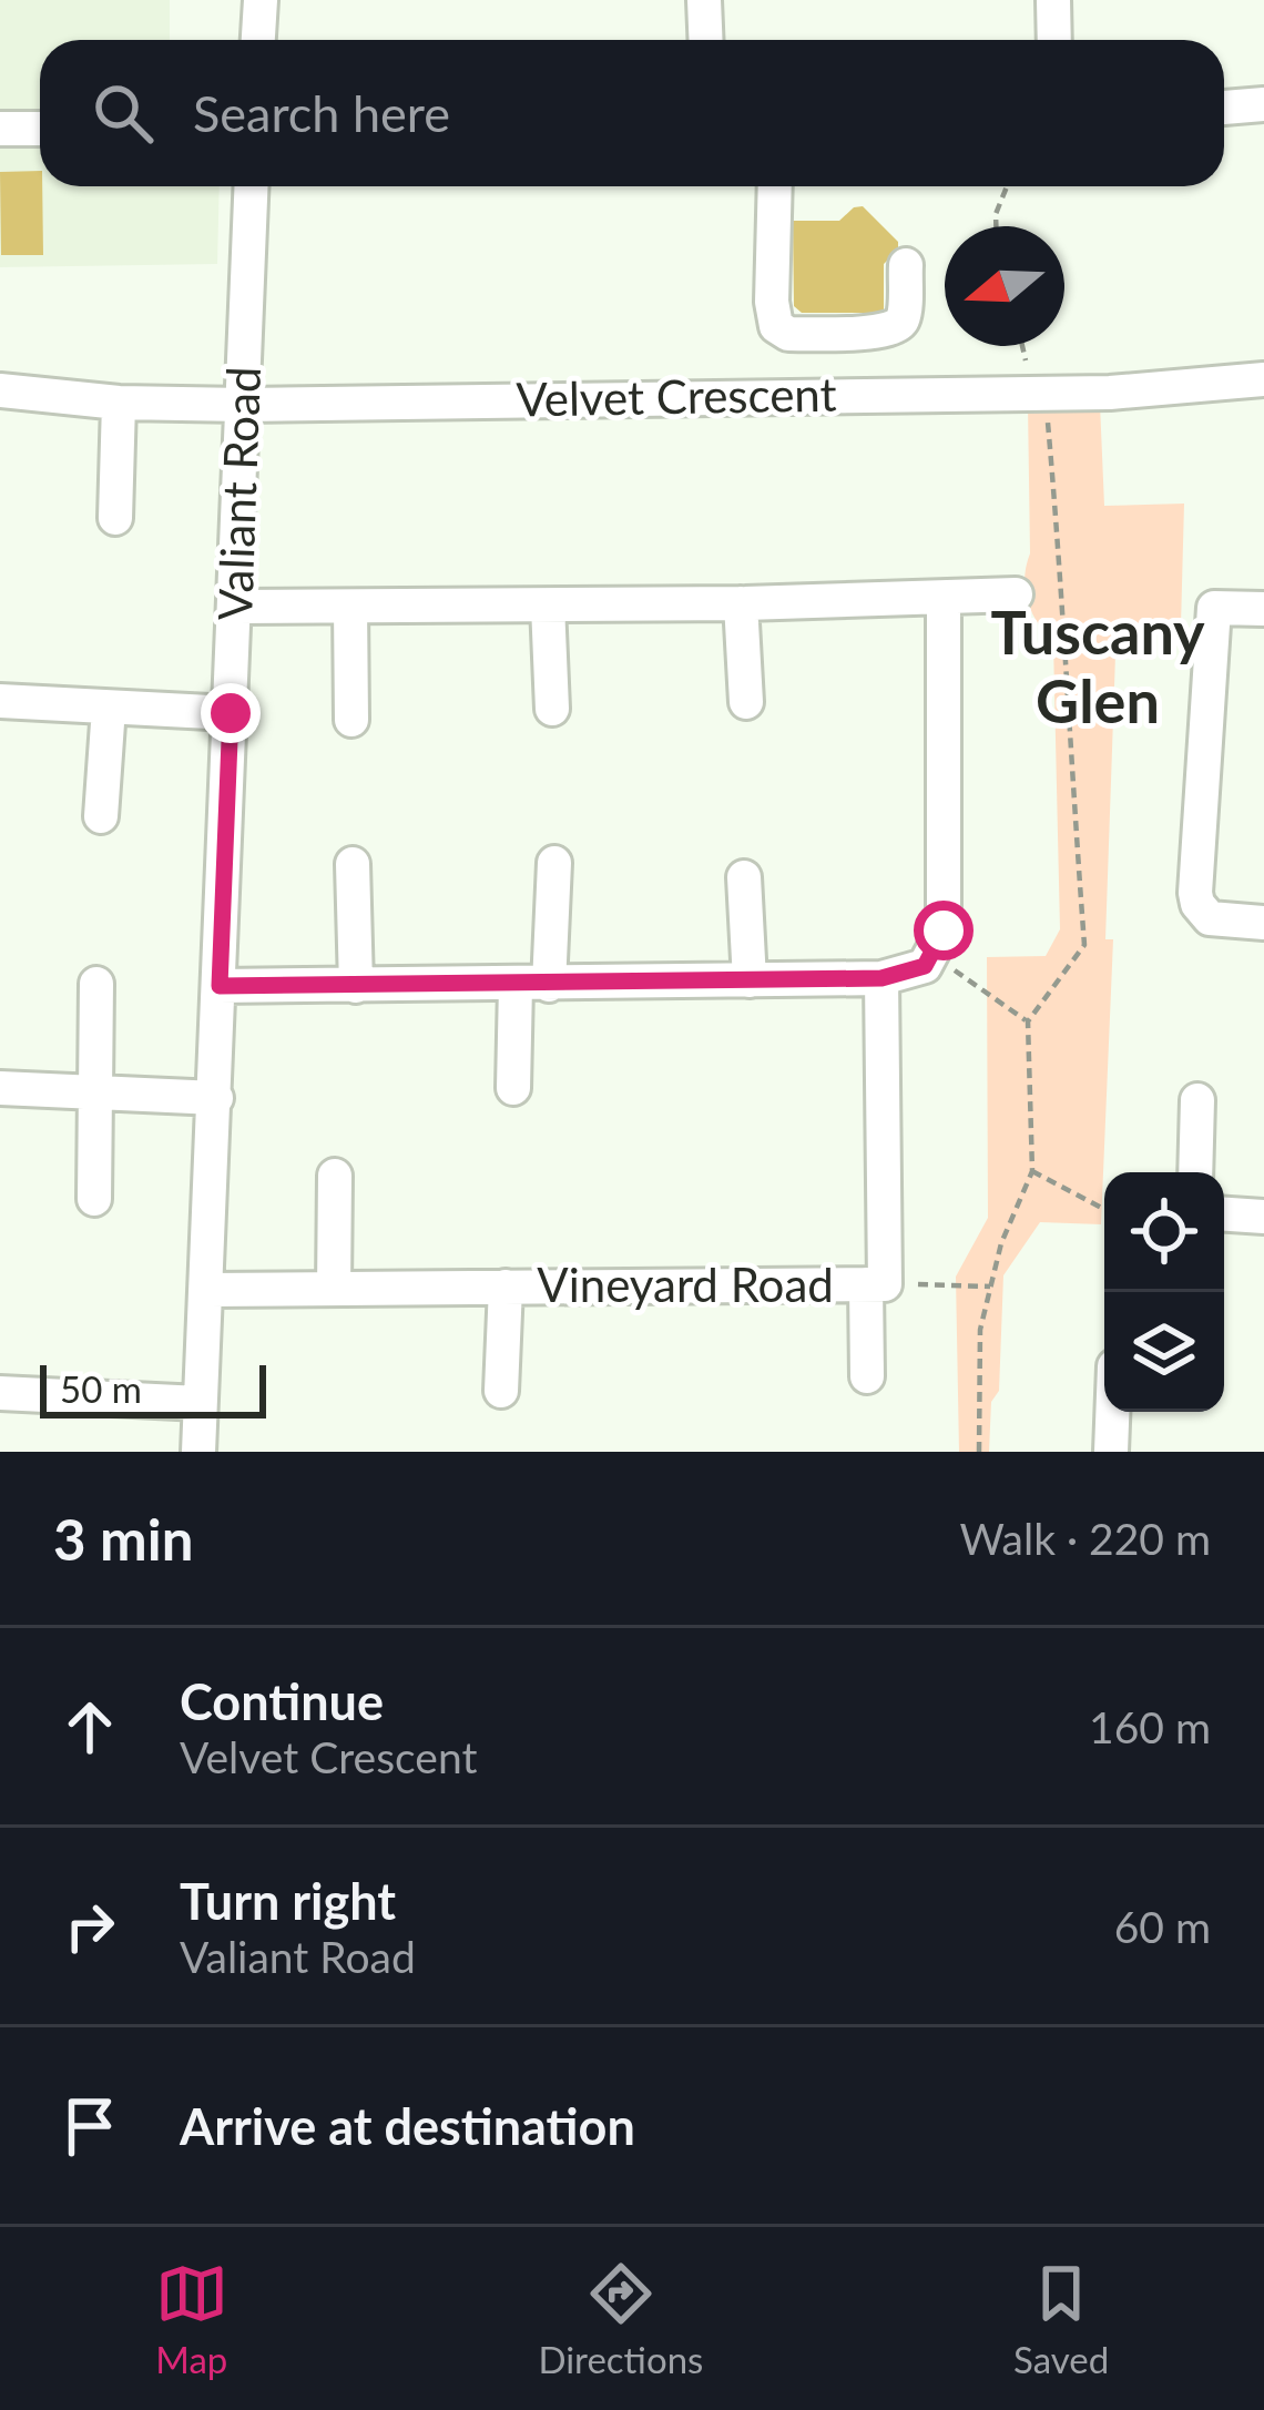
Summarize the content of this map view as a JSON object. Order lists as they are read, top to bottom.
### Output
{
  "streets": {
    "street": ["Velvet Crescent", "Valiant Road", "Vineyard Road"]
  },
  "crossings": [
    ["Velvet Crescent", "Valiant Road"],
    ["Valiant Road", "Vineyard Road"]
  ],
  "districts": ["Tuscany Glen"],
  "scale_bar": "50 m",
  "north": "left",
  "page": {
    "search": "Search here",
    "scale": "50 m",
    "heading": ["3 min", "Walk · 220 m"],
    "list": [
      ["Continue", "Velvet Crescent", "160 m"],
      ["Turn right", "Valiant Road", "60 m"],
      "Arrive at destination"
    ],
    "nav": ["Map", "Directions", "Saved"]
  }
}
